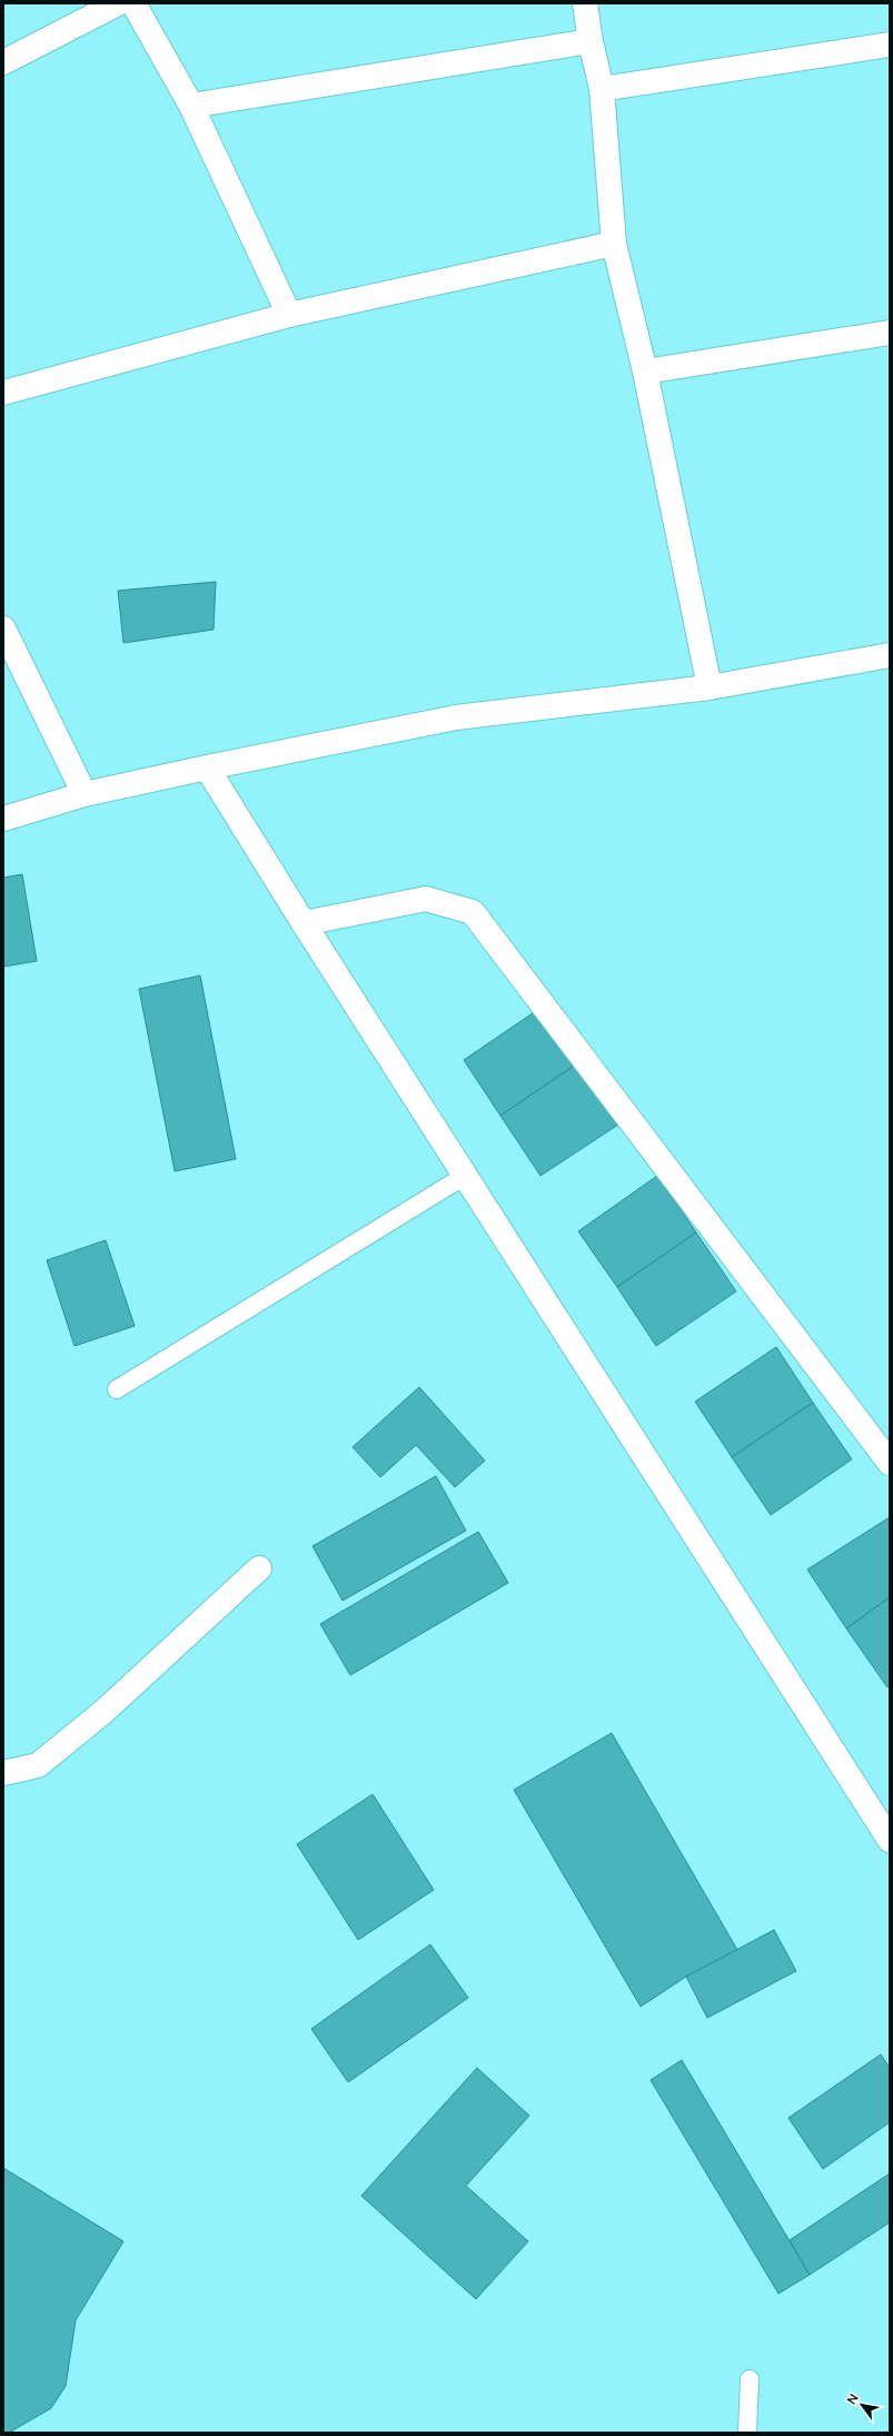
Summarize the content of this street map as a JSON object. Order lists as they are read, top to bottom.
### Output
{
  "north": "top left"
}
